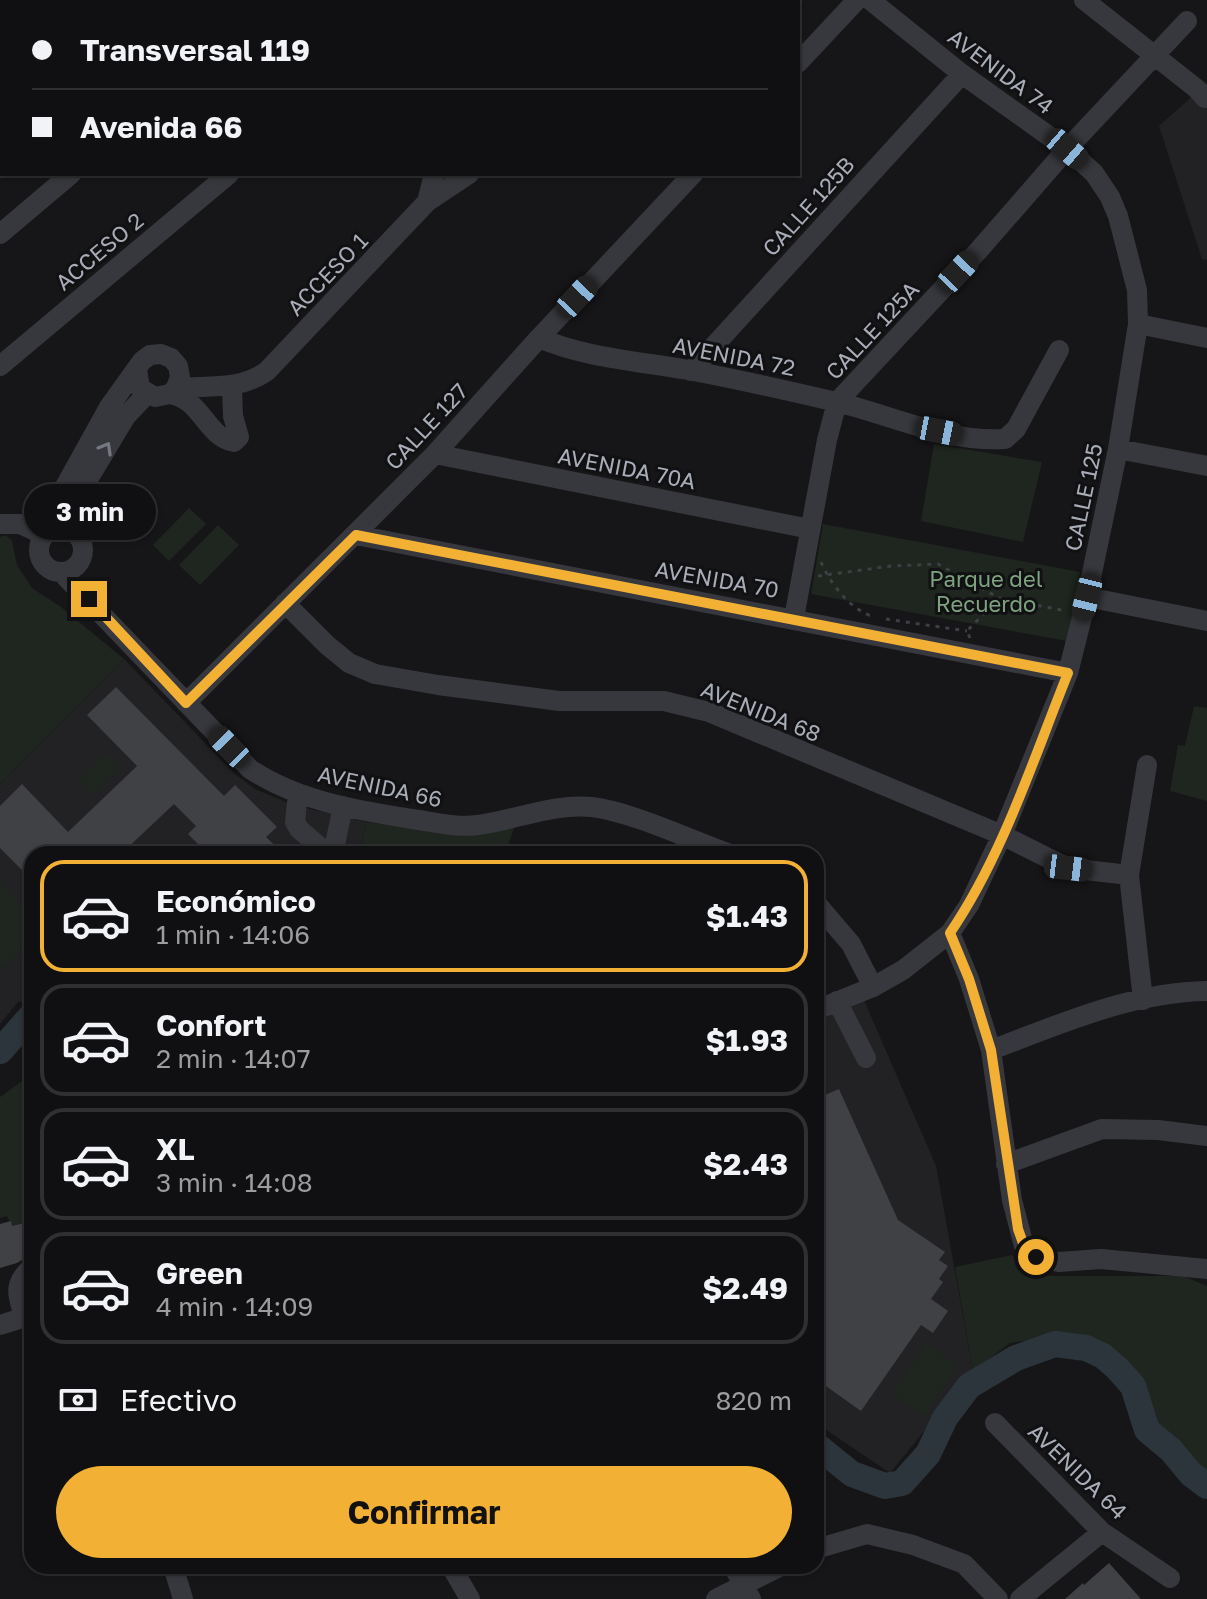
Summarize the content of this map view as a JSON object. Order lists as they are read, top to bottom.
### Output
{
  "streets": {
    "street": [
      "AVENIDA 74",
      "CALLE 125B",
      "ACCESO 2",
      "ACCESO 1",
      "CALLE 125A",
      "AVENIDA 72",
      "CALLE 127",
      "AVENIDA 70A",
      "CALLE 125",
      "AVENIDA 70",
      "AVENIDA 68",
      "AVENIDA 66",
      "AVENIDA 64"
    ]
  },
  "crossings": [
    ["AVENIDA 74", "CALLE 125B"],
    ["AVENIDA 74", "CALLE 125A"],
    ["AVENIDA 74", "CALLE 125"],
    ["CALLE 125B", "AVENIDA 72"],
    ["CALLE 125A", "AVENIDA 72"],
    ["CALLE 125A", "AVENIDA 70A"],
    ["CALLE 125A", "CALLE 125"],
    ["CALLE 125A", "AVENIDA 70"],
    ["AVENIDA 72", "CALLE 127"],
    ["CALLE 127", "AVENIDA 70A"],
    ["CALLE 127", "AVENIDA 70"],
    ["CALLE 127", "AVENIDA 68"],
    ["CALLE 127", "AVENIDA 66"],
    ["CALLE 125", "AVENIDA 70"],
    ["CALLE 125", "AVENIDA 68"]
  ],
  "parks": ["Parque del Recuerdo"],
  "page": {
    "banner": ["Transversal 119", "Avenida 66"],
    "bubble": "3 min",
    "list": [
      {
        "name": "Económico",
        "note": "1 min · 14:06",
        "value": "$1.43"
      },
      {
        "name": "Confort",
        "note": "2 min · 14:07",
        "value": "$1.93"
      },
      {
        "name": "XL",
        "note": "3 min · 14:08",
        "value": "$2.43"
      },
      {
        "name": "Green",
        "note": "4 min · 14:09",
        "value": "$2.49"
      }
    ],
    "pay": ["Efectivo", "820 m"],
    "buttons": "Confirmar"
  }
}
